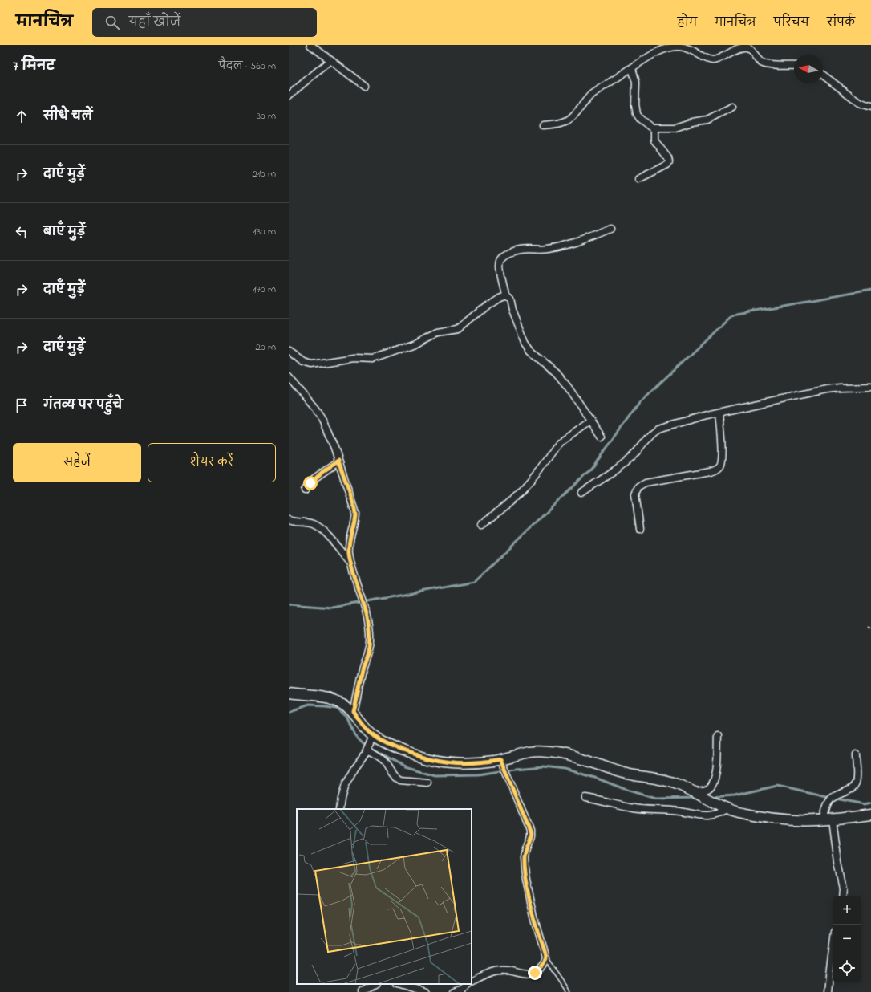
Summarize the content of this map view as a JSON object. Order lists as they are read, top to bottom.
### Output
{
  "north": "left",
  "page": {
    "header": "मानचित्र",
    "search": "यहाँ खोजें",
    "nav": [
      "होम",
      "मानचित्र",
      "परिचय",
      "संपर्क"
    ],
    "heading": ["7 मिनट", "पैदल · 560 m"],
    "list": [
      ["सीधे चलें", "30 m"],
      ["दाएँ मुड़ें", "210 m"],
      ["बाएँ मुड़ें", "130 m"],
      ["दाएँ मुड़ें", "170 m"],
      ["दाएँ मुड़ें", "20 m"],
      "गंतव्य पर पहुँचे"
    ],
    "buttons": ["सहेजें", "शेयर करें"],
    "map_buttons": ["+", "−"]
  }
}
